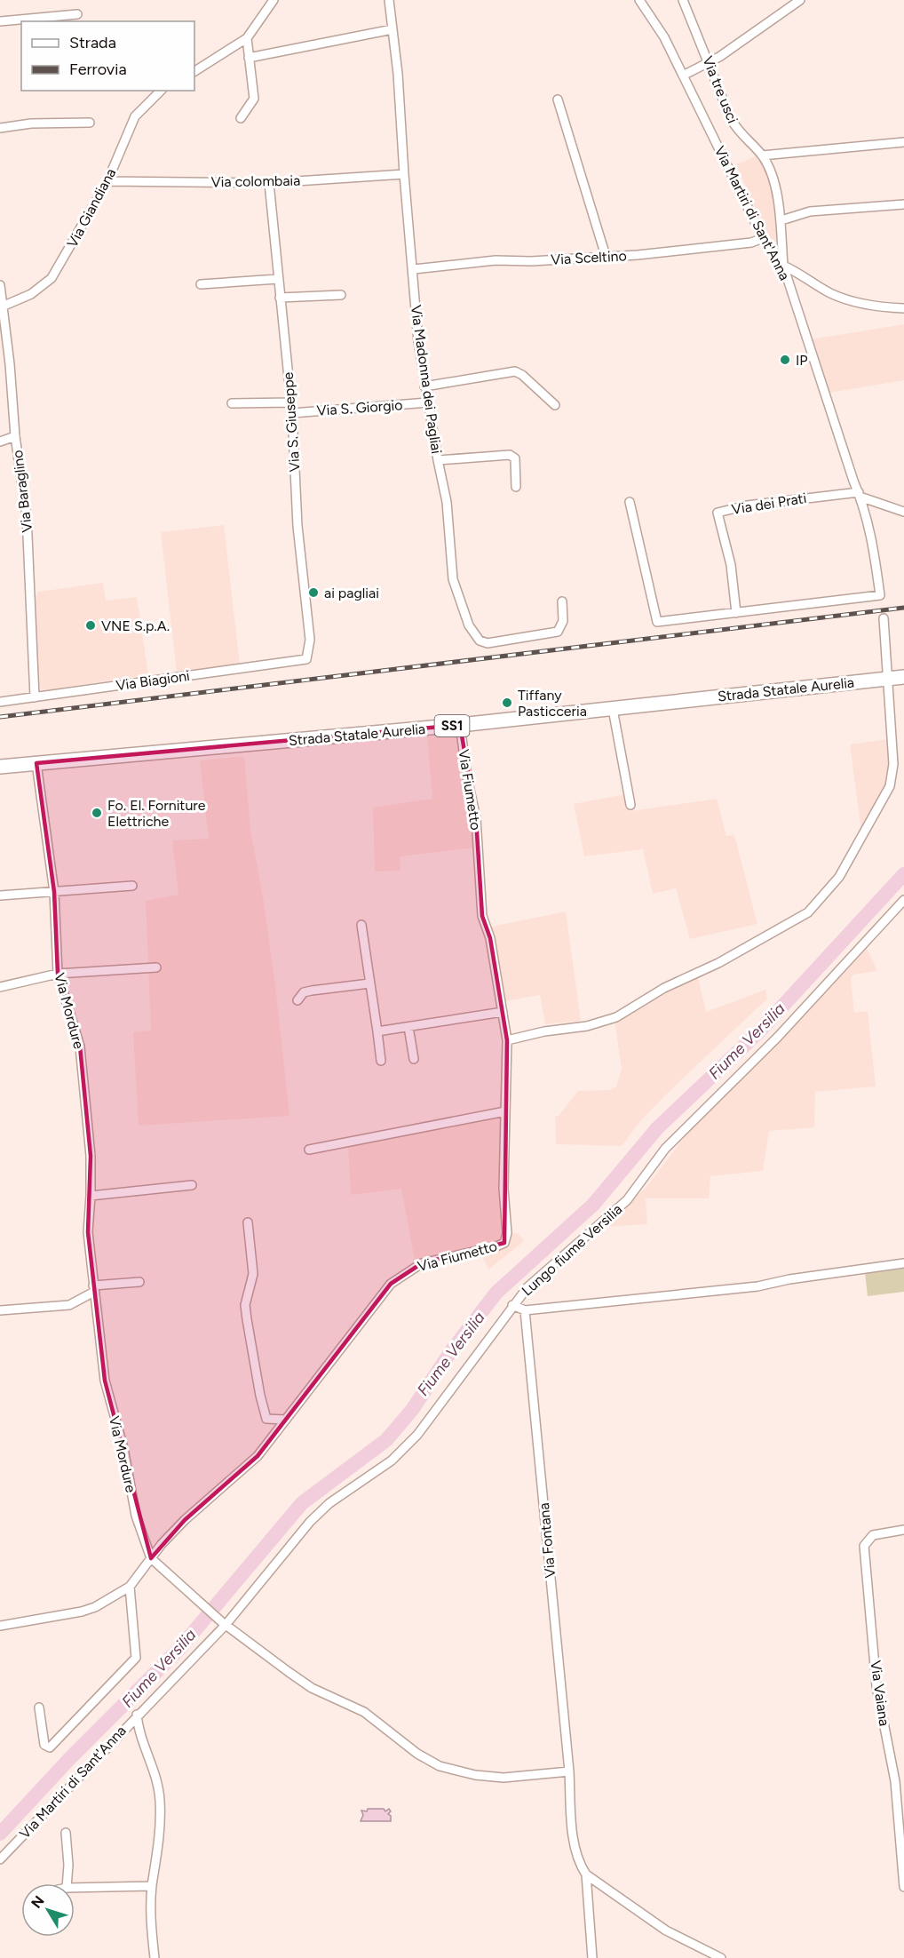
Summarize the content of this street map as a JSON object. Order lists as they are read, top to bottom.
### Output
{
  "streets": {
    "main road": ["Strada Statale Aurelia", "SS1"],
    "street": [
      "Via tre usci",
      "Via colombaia",
      "Via Giandiana",
      "Via Martiri di Sant'Anna",
      "Via Sceltino",
      "Via Madonna dei Pagliai",
      "Via S. Giorgio",
      "Via S. Giuseppe",
      "Via Baraglino",
      "Via dei Prati",
      "Via Biagioni",
      "Via Fiumetto",
      "Via Mordure",
      "Lungo fiume Versilia",
      "Via Fontana",
      "Via Vaiana"
    ]
  },
  "crossings": [
    ["Via tre usci", "Via Martiri di Sant'Anna"],
    ["Via colombaia", "Via Giandiana"],
    ["Via colombaia", "Via Madonna dei Pagliai"],
    ["Via colombaia", "Via S. Giuseppe"],
    ["Via Giandiana", "Via Baraglino"],
    ["Via Martiri di Sant'Anna", "Via Sceltino"],
    ["Via Martiri di Sant'Anna", "Via dei Prati"],
    ["Via Martiri di Sant'Anna", "Via Mordure"],
    ["Via Martiri di Sant'Anna", "Lungo fiume Versilia"],
    ["Via Sceltino", "Via Madonna dei Pagliai"],
    ["Via Madonna dei Pagliai", "Via S. Giorgio"],
    ["Via S. Giorgio", "Via S. Giuseppe"],
    ["Via S. Giuseppe", "Via Biagioni"],
    ["Via Baraglino", "Via Biagioni"],
    ["Strada Statale Aurelia", "Via Fiumetto"],
    ["Strada Statale Aurelia", "Via Mordure"],
    ["Via Fiumetto", "Via Mordure"],
    ["Via Mordure", "Lungo fiume Versilia"]
  ],
  "water": ["Fiume Versilia"],
  "places": [
    "IP",
    "ai pagliai",
    "VNE S.p.A.",
    "Tiffany Pasticceria",
    "Fo. El. Forniture Elettriche"
  ],
  "legend": ["Strada", "Ferrovia"],
  "north": "top left"
}
